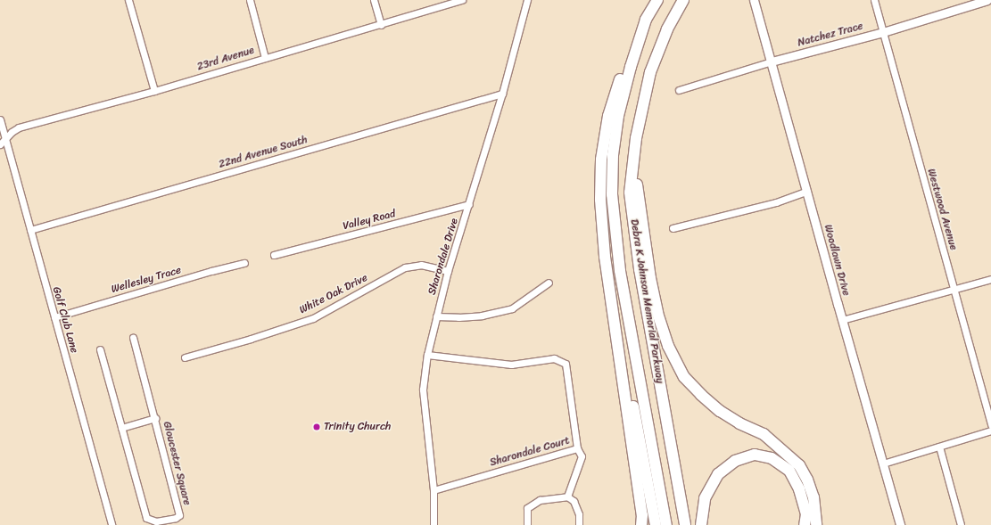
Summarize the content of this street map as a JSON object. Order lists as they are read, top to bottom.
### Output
{
  "streets": {
    "highway": ["Debra K Johnson Memorial Parkway"],
    "main road": ["Natchez Trace", "Woodlawn Drive"],
    "street": [
      "23rd Avenue",
      "22nd Avenue South",
      "Westwood Avenue",
      "Valley Road",
      "Sharondale Drive",
      "Wellesley Trace",
      "White Oak Drive",
      "Golf Club Lane",
      "Sharondale Court",
      "Gloucester Square"
    ]
  },
  "crossings": [
    ["Natchez Trace", "Westwood Avenue"],
    ["Natchez Trace", "Woodlawn Drive"],
    ["23rd Avenue", "Golf Club Lane"],
    ["22nd Avenue South", "Sharondale Drive"],
    ["22nd Avenue South", "Golf Club Lane"],
    ["Valley Road", "Sharondale Drive"],
    ["Sharondale Drive", "White Oak Drive"],
    ["Sharondale Drive", "Sharondale Court"],
    ["Wellesley Trace", "Golf Club Lane"]
  ],
  "places": ["Trinity Church"]
}
